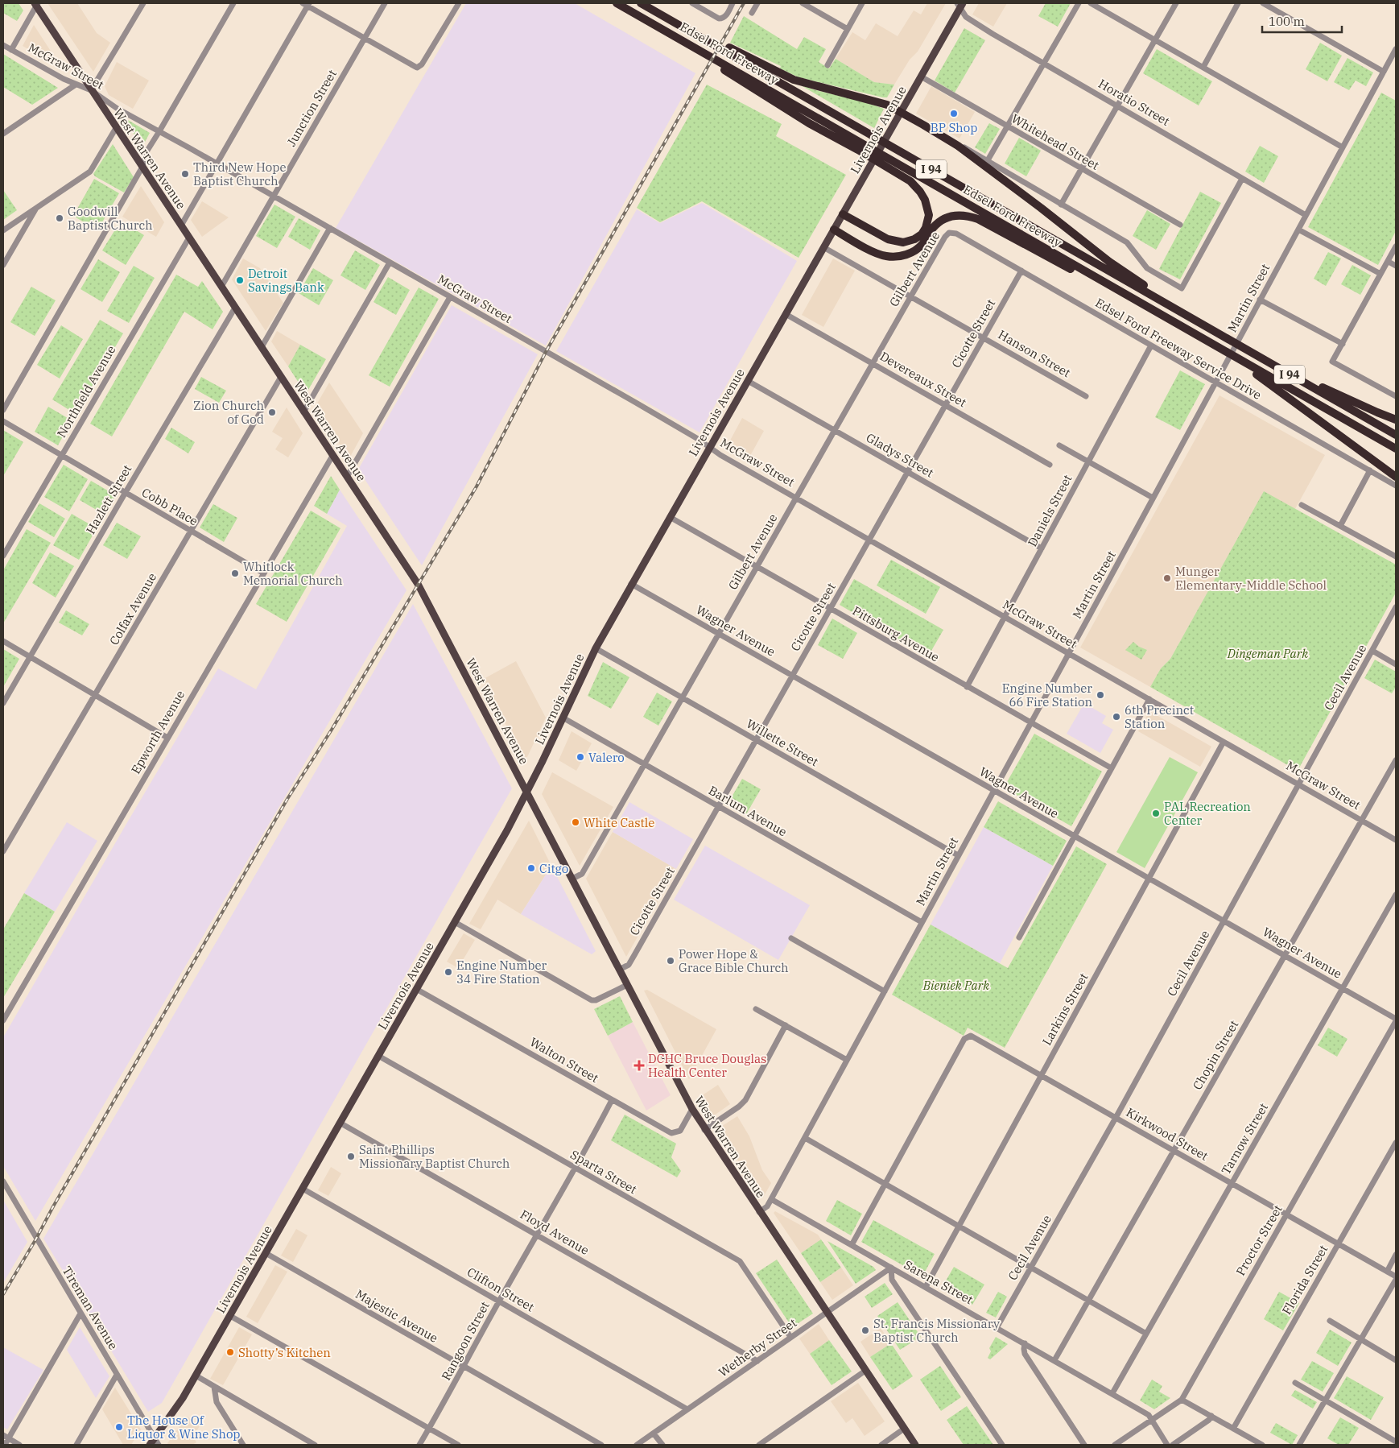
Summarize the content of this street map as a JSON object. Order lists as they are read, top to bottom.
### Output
{
  "streets": {
    "highway": ["Edsel Ford Freeway", "I 94"],
    "main road": ["Livernois Avenue", "West Warren Avenue"],
    "street": [
      "McGraw Street",
      "Horatio Street",
      "Junction Street",
      "Whitehead Street",
      "Gilbert Avenue",
      "Martin Street",
      "Cicotte Street",
      "Edsel Ford Freeway Service Drive",
      "Hanson Street",
      "Devereaux Street",
      "Northfield Avenue",
      "Gladys Street",
      "Hazlett Street",
      "Cobb Place",
      "Daniels Street",
      "Colfax Avenue",
      "Wagner Avenue",
      "Pittsburg Avenue",
      "Cecil Avenue",
      "Epworth Avenue",
      "Willette Street",
      "Barlum Avenue",
      "Larkins Street",
      "Chopin Street",
      "Walton Street",
      "Kirkwood Street",
      "Tarnow Street",
      "Sparta Street",
      "Floyd Avenue",
      "Proctor Street",
      "Florida Street",
      "Sarena Street",
      "Clifton Street",
      "Tireman Avenue",
      "Majestic Avenue",
      "Rangoon Street",
      "Wetherby Street"
    ]
  },
  "crossings": [
    ["McGraw Street", "Junction Street"],
    ["McGraw Street", "Livernois Avenue"],
    ["McGraw Street", "West Warren Avenue"],
    ["McGraw Street", "Gilbert Avenue"],
    ["McGraw Street", "Martin Street"],
    ["McGraw Street", "Cicotte Street"],
    ["McGraw Street", "Daniels Street"],
    ["McGraw Street", "Cecil Avenue"],
    ["McGraw Street", "Larkins Street"],
    ["McGraw Street", "Chopin Street"],
    ["Horatio Street", "Livernois Avenue"],
    ["Horatio Street", "Martin Street"],
    ["Junction Street", "West Warren Avenue"],
    ["Livernois Avenue", "Whitehead Street"],
    ["Livernois Avenue", "West Warren Avenue"],
    ["Livernois Avenue", "Hanson Street"],
    ["Livernois Avenue", "Devereaux Street"],
    ["Livernois Avenue", "Gladys Street"],
    ["Livernois Avenue", "Wagner Avenue"],
    ["Livernois Avenue", "Pittsburg Avenue"],
    ["Livernois Avenue", "Willette Street"],
    ["Livernois Avenue", "Barlum Avenue"],
    ["Livernois Avenue", "Walton Street"],
    ["Livernois Avenue", "Sparta Street"],
    ["Livernois Avenue", "Floyd Avenue"],
    ["Livernois Avenue", "Clifton Street"],
    ["Livernois Avenue", "Tireman Avenue"],
    ["Livernois Avenue", "Majestic Avenue"],
    ["West Warren Avenue", "Gilbert Avenue"],
    ["West Warren Avenue", "Martin Street"],
    ["West Warren Avenue", "Cicotte Street"],
    ["West Warren Avenue", "Northfield Avenue"],
    ["West Warren Avenue", "Hazlett Street"],
    ["West Warren Avenue", "Colfax Avenue"],
    ["West Warren Avenue", "Epworth Avenue"],
    ["West Warren Avenue", "Walton Street"],
    ["West Warren Avenue", "Wetherby Street"],
    ["Gilbert Avenue", "Edsel Ford Freeway Service Drive"],
    ["Gilbert Avenue", "Hanson Street"],
    ["Gilbert Avenue", "Devereaux Street"],
    ["Gilbert Avenue", "Gladys Street"],
    ["Gilbert Avenue", "Wagner Avenue"],
    ["Gilbert Avenue", "Pittsburg Avenue"],
    ["Gilbert Avenue", "Willette Street"],
    ["Gilbert Avenue", "Barlum Avenue"],
    ["Martin Street", "Edsel Ford Freeway Service Drive"],
    ["Martin Street", "Wagner Avenue"],
    ["Martin Street", "Pittsburg Avenue"],
    ["Martin Street", "Willette Street"],
    ["Martin Street", "Barlum Avenue"],
    ["Martin Street", "Sarena Street"],
    ["Cicotte Street", "Edsel Ford Freeway Service Drive"],
    ["Cicotte Street", "Hanson Street"],
    ["Cicotte Street", "Devereaux Street"],
    ["Cicotte Street", "Gladys Street"],
    ["Cicotte Street", "Wagner Avenue"],
    ["Cicotte Street", "Pittsburg Avenue"],
    ["Cicotte Street", "Willette Street"],
    ["Cicotte Street", "Barlum Avenue"],
    ["Edsel Ford Freeway Service Drive", "Daniels Street"],
    ["Northfield Avenue", "Cobb Place"],
    ["Gladys Street", "Daniels Street"],
    ["Hazlett Street", "Cobb Place"],
    ["Cobb Place", "Colfax Avenue"],
    ["Cobb Place", "Epworth Avenue"],
    ["Daniels Street", "Pittsburg Avenue"],
    ["Wagner Avenue", "Cecil Avenue"],
    ["Wagner Avenue", "Larkins Street"],
    ["Wagner Avenue", "Chopin Street"],
    ["Wagner Avenue", "Tarnow Street"],
    ["Wagner Avenue", "Proctor Street"],
    ["Cecil Avenue", "Kirkwood Street"],
    ["Cecil Avenue", "Sarena Street"],
    ["Larkins Street", "Kirkwood Street"],
    ["Larkins Street", "Sarena Street"],
    ["Chopin Street", "Kirkwood Street"],
    ["Chopin Street", "Sarena Street"],
    ["Walton Street", "Rangoon Street"],
    ["Kirkwood Street", "Tarnow Street"],
    ["Kirkwood Street", "Proctor Street"],
    ["Kirkwood Street", "Florida Street"],
    ["Tarnow Street", "Sarena Street"],
    ["Sparta Street", "Rangoon Street"],
    ["Sparta Street", "Wetherby Street"],
    ["Floyd Avenue", "Rangoon Street"],
    ["Floyd Avenue", "Wetherby Street"],
    ["Proctor Street", "Sarena Street"],
    ["Sarena Street", "Wetherby Street"],
    ["Clifton Street", "Rangoon Street"],
    ["Clifton Street", "Wetherby Street"],
    ["Majestic Avenue", "Rangoon Street"]
  ],
  "parks": ["Dingeman Park", "Bieniek Park"],
  "places": {
    "other": [
      "BP Shop",
      "Third New Hope Baptist Church",
      "Goodwill Baptist Church",
      "Detroit Savings Bank",
      "Zion Church of God",
      "Whitlock Memorial Church",
      "Munger Elementary-Middle School",
      "Engine Number 66 Fire Station",
      "6th Precinct Station",
      "Valero",
      "PAL Recreation Center",
      "White Castle",
      "Citgo",
      "Power Hope & Grace Bible Church",
      "Engine Number 34 Fire Station",
      "Saint Phillips Missionary Baptist Church",
      "St. Francis Missionary Baptist Church",
      "Shotty’s Kitchen",
      "The House Of Liquor & Wine Shop"
    ],
    "health": ["DCHC Bruce Douglas Health Center"]
  },
  "scale_bar": "100 m"
}
